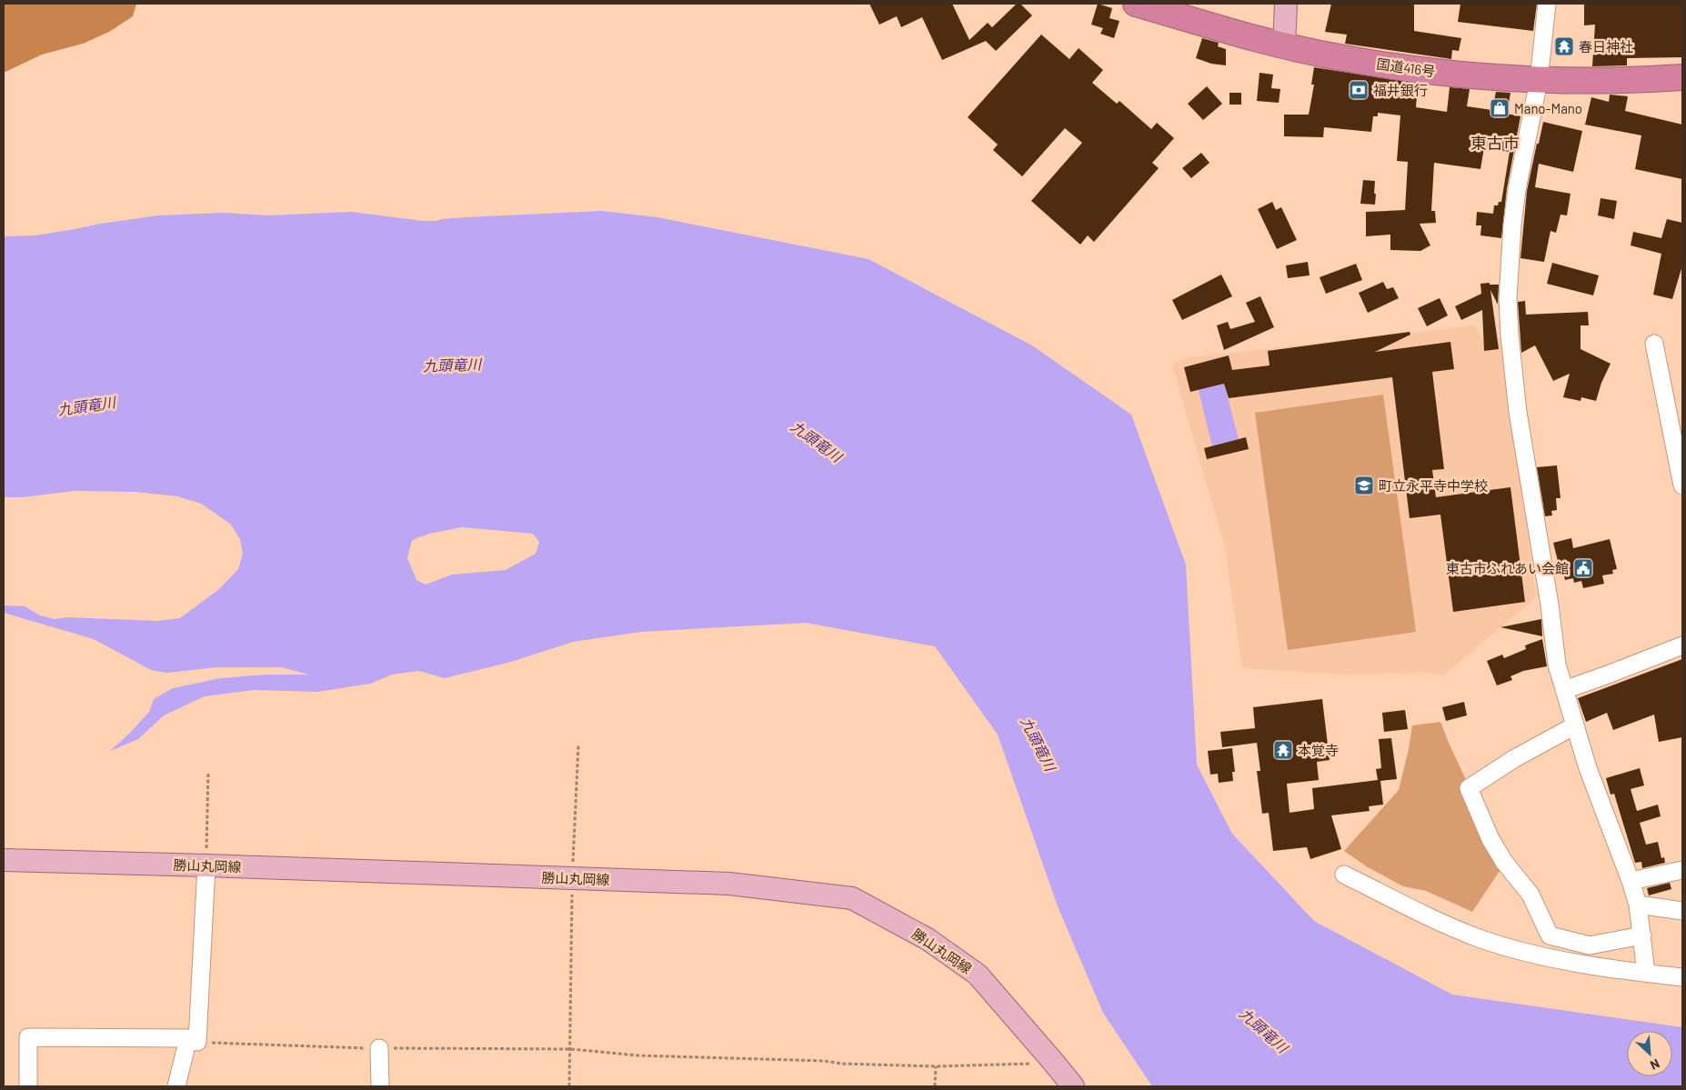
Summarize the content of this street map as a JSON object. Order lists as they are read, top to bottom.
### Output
{
  "streets": {
    "highway": ["国道416号"],
    "main road": ["勝山丸岡線"]
  },
  "districts": ["東古市"],
  "water": ["九頭竜川"],
  "places": {
    "temple": ["春日神社", "本覚寺"],
    "bank": ["福井銀行"],
    "shop": ["Mano-Mano"],
    "school or university": ["町立永平寺中学校"],
    "public building": ["東古市ふれあい会館"]
  },
  "north": "bottom right"
}
